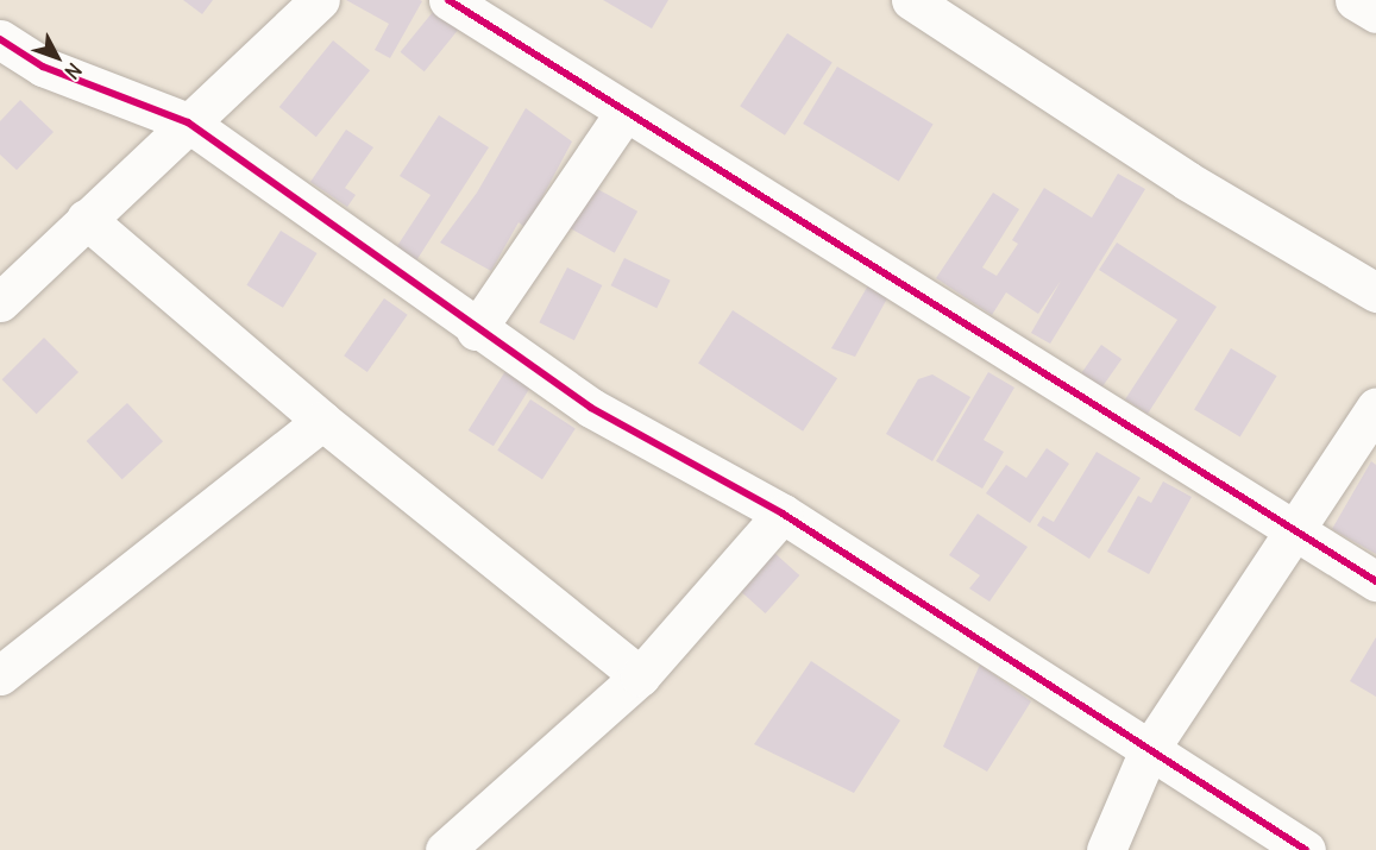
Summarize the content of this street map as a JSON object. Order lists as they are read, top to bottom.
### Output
{
  "north": "bottom right"
}
